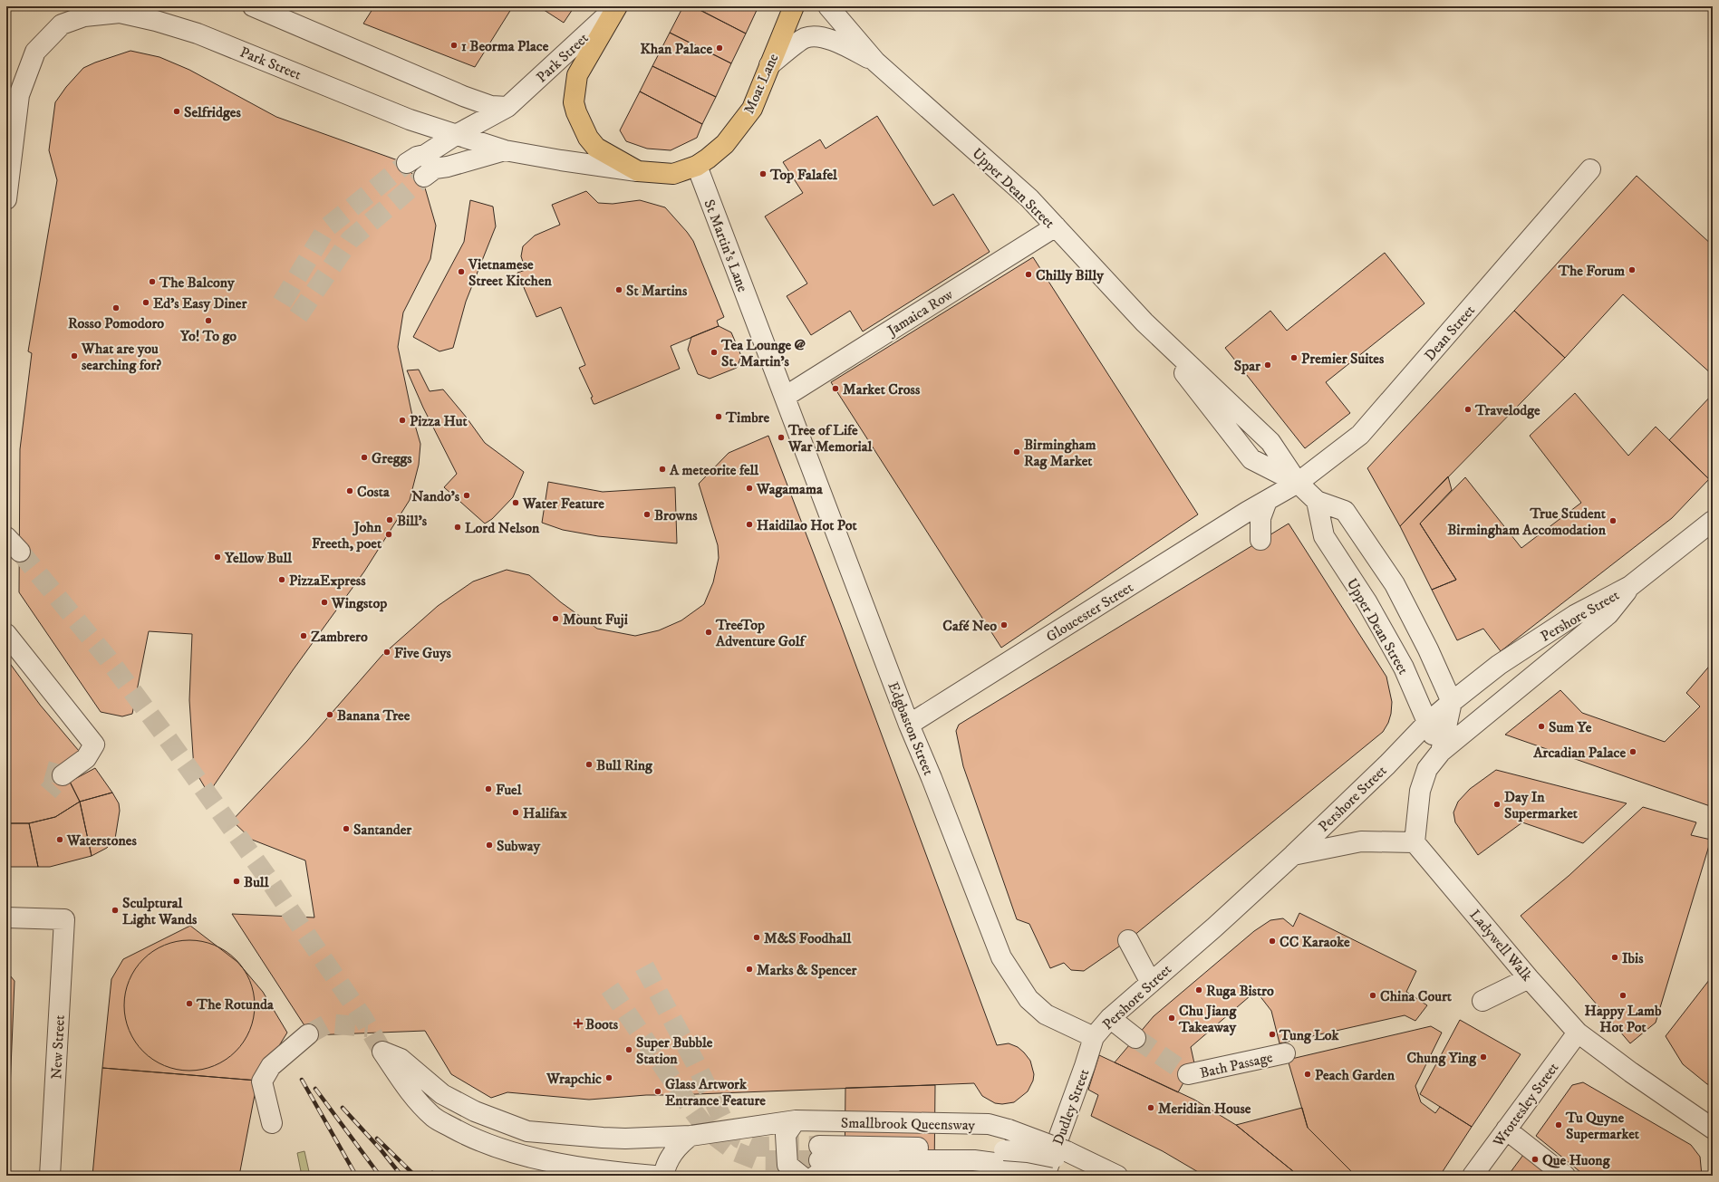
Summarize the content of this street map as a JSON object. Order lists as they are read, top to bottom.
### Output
{
  "streets": {
    "main road": ["Moat Lane"],
    "street": [
      "Park Street",
      "Upper Dean Street",
      "St Martin's Lane",
      "Jamaica Row",
      "Dean Street",
      "Gloucester Street",
      "Pershore Street",
      "Edgbaston Street",
      "Ladywell Walk",
      "New Street",
      "Bath Passage",
      "Wrottesley Street",
      "Dudley Street",
      "Smallbrook Queensway"
    ]
  },
  "crossings": [
    ["Moat Lane", "St Martin's Lane"],
    ["Upper Dean Street", "Jamaica Row"],
    ["Upper Dean Street", "Dean Street"],
    ["Upper Dean Street", "Pershore Street"],
    ["St Martin's Lane", "Jamaica Row"],
    ["St Martin's Lane", "Edgbaston Street"],
    ["Jamaica Row", "Edgbaston Street"],
    ["Dean Street", "Gloucester Street"],
    ["Gloucester Street", "Edgbaston Street"],
    ["Pershore Street", "Edgbaston Street"],
    ["Pershore Street", "Dudley Street"],
    ["Edgbaston Street", "Dudley Street"],
    ["Ladywell Walk", "Wrottesley Street"]
  ],
  "places": {
    "other": [
      "1 Beorma Place",
      "Khan Palace",
      "Selfridges",
      "Top Falafel",
      "The Forum",
      "Vietnamese Street Kitchen",
      "Chilly Billy",
      "The Balcony",
      "St Martins",
      "Ed's Easy Diner",
      "Rosso Pomodoro",
      "Yo! To go",
      "Tea Lounge @ St. Martin's",
      "What are you searching for?",
      "Premier Suites",
      "Spar",
      "Market Cross",
      "Travelodge",
      "Timbre",
      "Pizza Hut",
      "Tree of Life War Memorial",
      "Birmingham Rag Market",
      "Greggs",
      "A meteorite fell",
      "Wagamama",
      "Costa",
      "Nando's",
      "Water Feature",
      "Browns",
      "Bill's",
      "True Student Birmingham Accomodation",
      "Haidilao Hot Pot",
      "Lord Nelson",
      "John Freeth, poet",
      "Yellow Bull",
      "PizzaExpress",
      "Wingstop",
      "Mount Fuji",
      "Café Neo",
      "TreeTop Adventure Golf",
      "Zambrero",
      "Five Guys",
      "Banana Tree",
      "Sum Ye",
      "Arcadian Palace",
      "Bull Ring",
      "Fuel",
      "Day In Supermarket",
      "Halifax",
      "Santander",
      "Waterstones",
      "Subway",
      "Bull",
      "Sculptural Light Wands",
      "M&S Foodhall",
      "CC Karaoke",
      "Ibis",
      "Marks & Spencer",
      "Ruga Bistro",
      "China Court",
      "Happy Lamb Hot Pot",
      "The Rotunda",
      "Chu Jiang Takeaway",
      "Tung Lok",
      "Super Bubble Station",
      "Chung Ying",
      "Peach Garden",
      "Wrapchic",
      "Glass Artwork Entrance Feature",
      "Meridian House",
      "Tu Quyne Supermarket",
      "Que Huong"
    ],
    "health": ["Boots"]
  }
}
